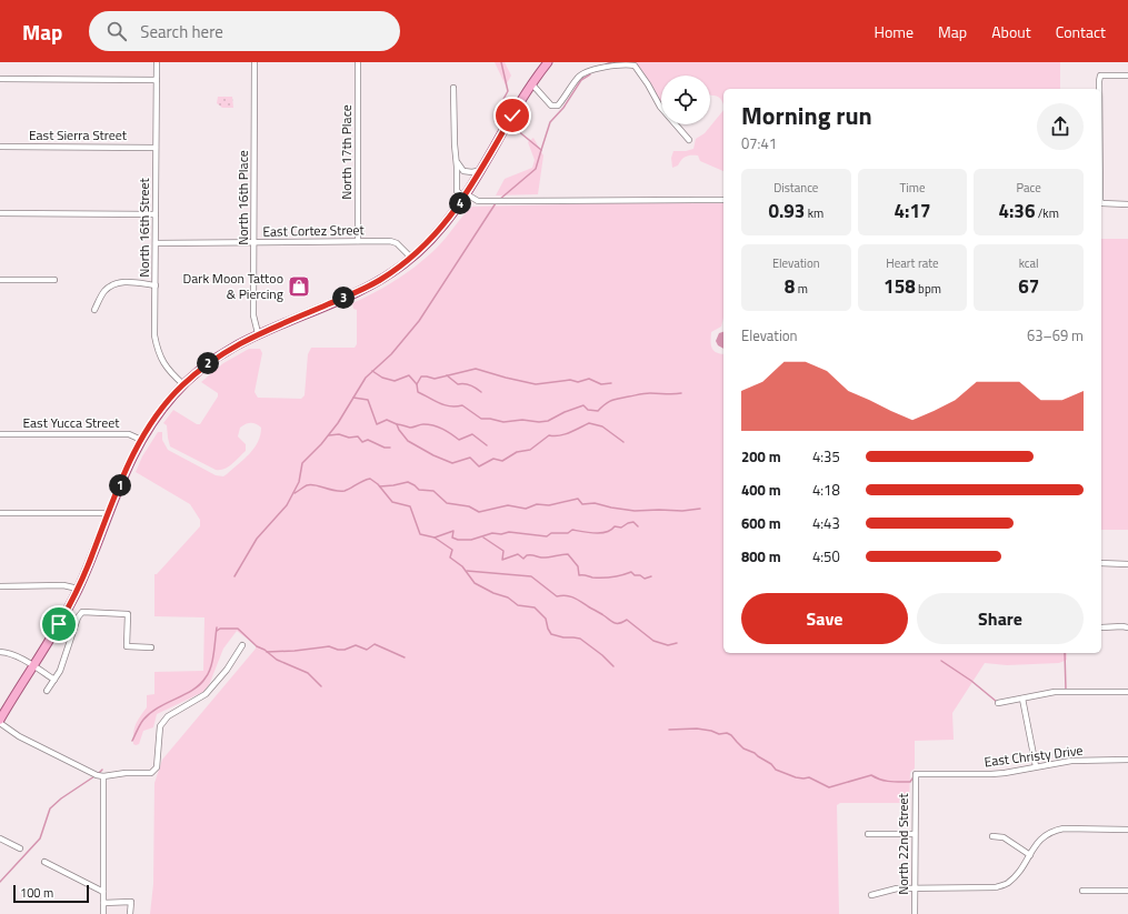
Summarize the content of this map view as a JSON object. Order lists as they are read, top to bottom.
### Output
{
  "streets": {
    "street": [
      "East Sierra Street",
      "North 17th Place",
      "North 16th Place",
      "North 16th Street",
      "East Cortez Street",
      "East Yucca Street",
      "East Christy Drive",
      "North 22nd Street"
    ]
  },
  "crossings": [
    ["East Sierra Street", "North 16th Street"],
    ["North 17th Place", "East Cortez Street"],
    ["North 16th Place", "East Cortez Street"],
    ["North 16th Street", "East Cortez Street"],
    ["East Christy Drive", "North 22nd Street"]
  ],
  "places": {
    "shop": ["Dark Moon Tattoo & Piercing"]
  },
  "scale_bar": "100 m",
  "page": {
    "header": "Map",
    "search": "Search here",
    "nav": [
      "Home",
      "Map",
      "About",
      "Contact"
    ],
    "heading": ["Morning run", "07:41"],
    "stats": [
      ["Distance", "0.93 km"],
      ["Time", "4:17"],
      ["Pace", "4:36 /km"],
      ["Elevation", "8 m"],
      ["Heart rate", "158 bpm"],
      ["kcal", "67"]
    ],
    "pins": [
      "4",
      "3",
      "2",
      "1"
    ],
    "chart": ["Elevation", "63–69 m"],
    "list": [
      {
        "name": "200 m",
        "note": "4:35"
      },
      {
        "name": "400 m",
        "note": "4:18"
      },
      {
        "name": "600 m",
        "note": "4:43"
      },
      {
        "name": "800 m",
        "note": "4:50"
      }
    ],
    "buttons": ["Save", "Share"],
    "scale": "100 m"
  }
}
